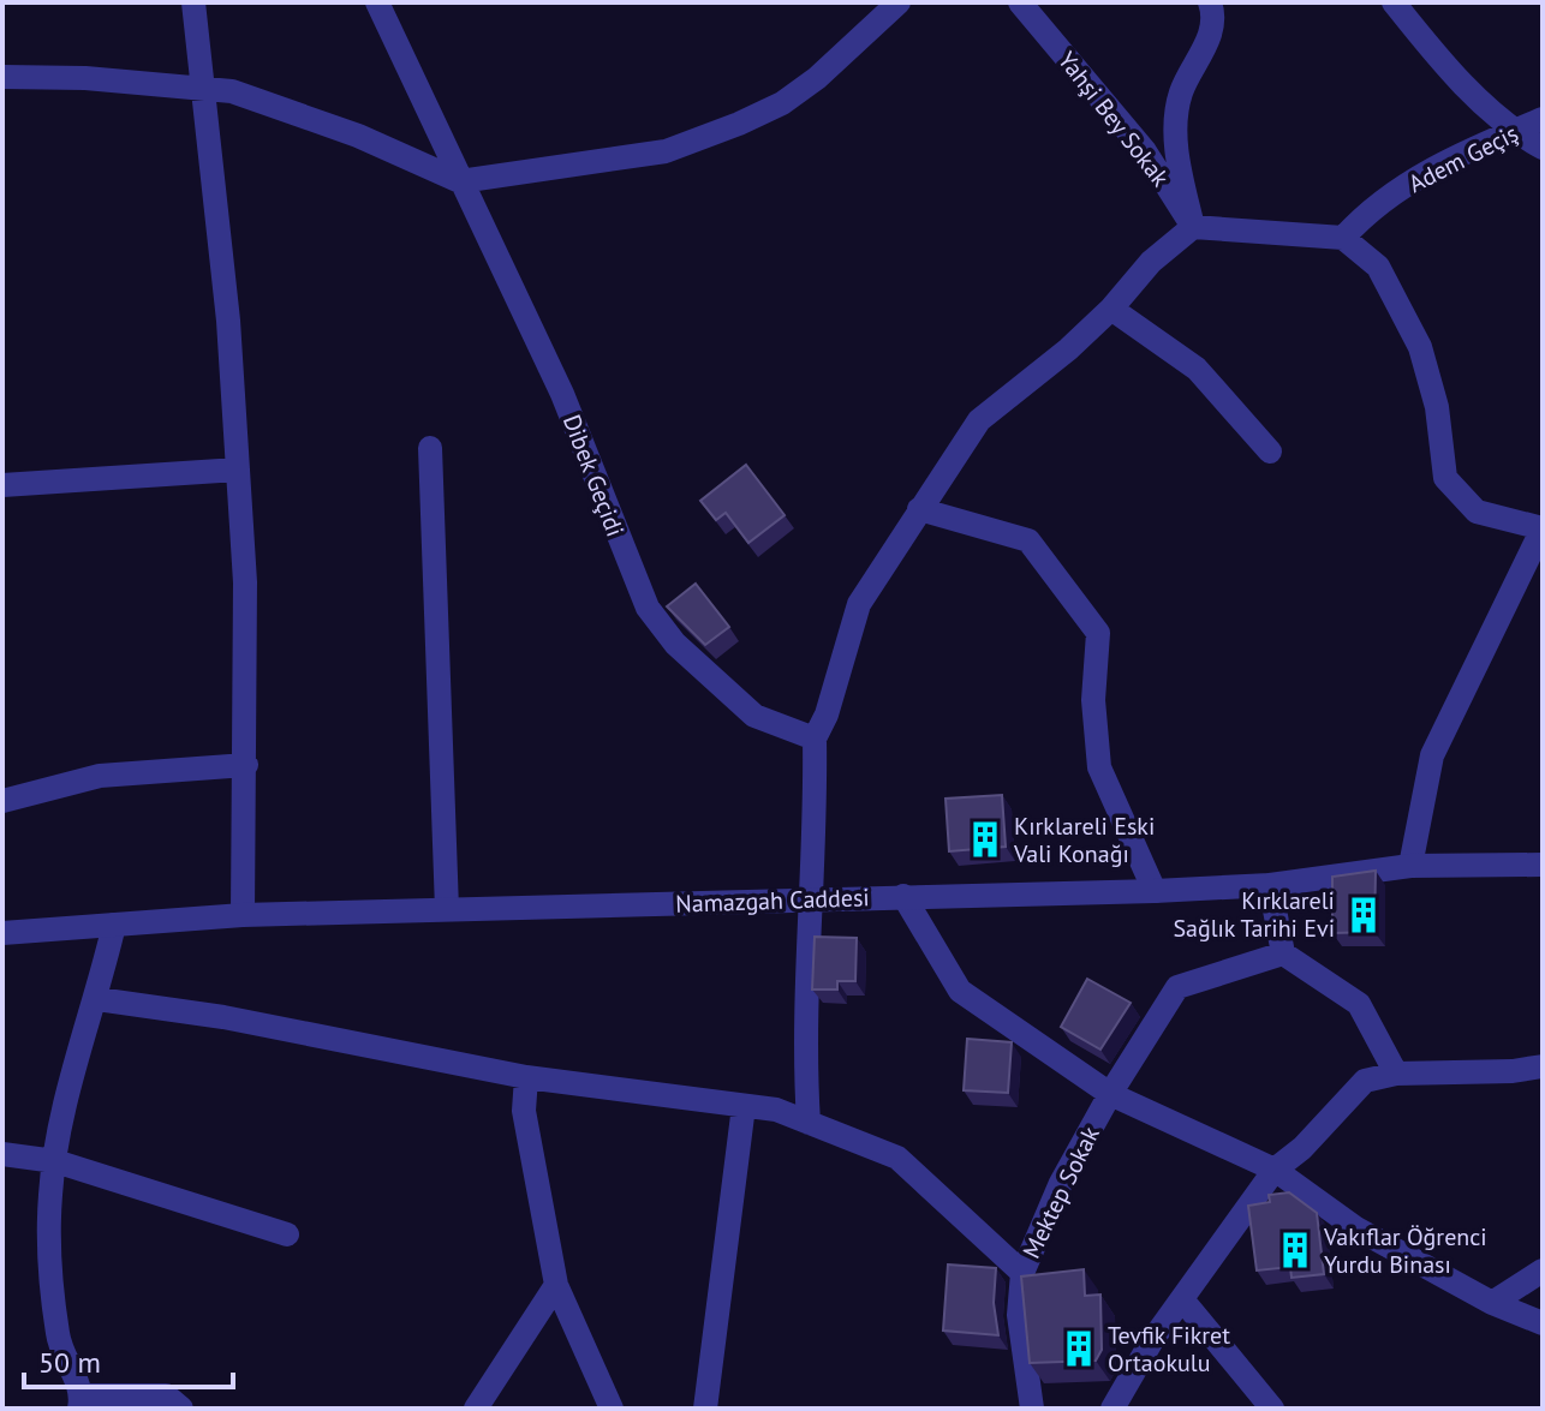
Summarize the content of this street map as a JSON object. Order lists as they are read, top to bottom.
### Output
{
  "streets": {
    "street": [
      "Yahşi Bey Sokak",
      "Adem Geçiş",
      "Dibek Geçidi",
      "Namazgah Caddesi",
      "Mektep Sokak"
    ]
  },
  "places": {
    "building": [
      "Kırklareli Eski Vali Konağı",
      "Kırklareli Sağlık Tarihi Evi",
      "Vakıflar Öğrenci Yurdu Binası",
      "Tevfik Fikret Ortaokulu"
    ]
  },
  "scale_bar": "50 m"
}
